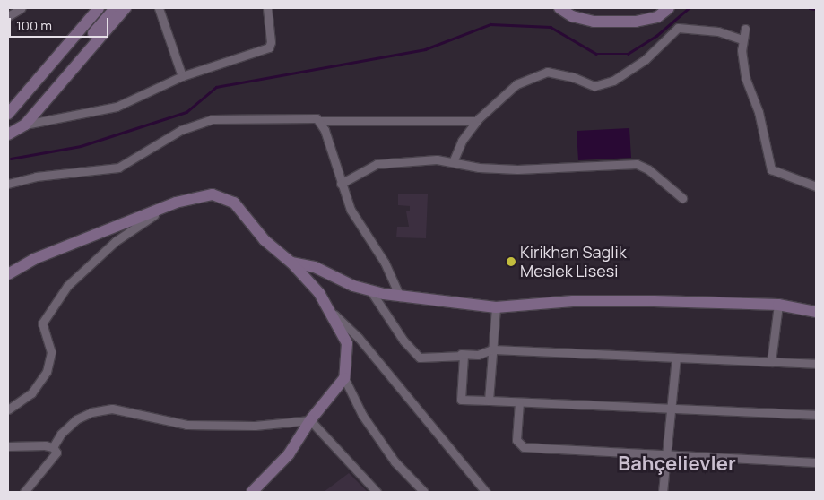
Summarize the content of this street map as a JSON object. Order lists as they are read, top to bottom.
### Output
{
  "districts": ["Bahçelievler"],
  "places": ["Kirikhan Saglik Meslek Lisesi"],
  "scale_bar": "100 m"
}
